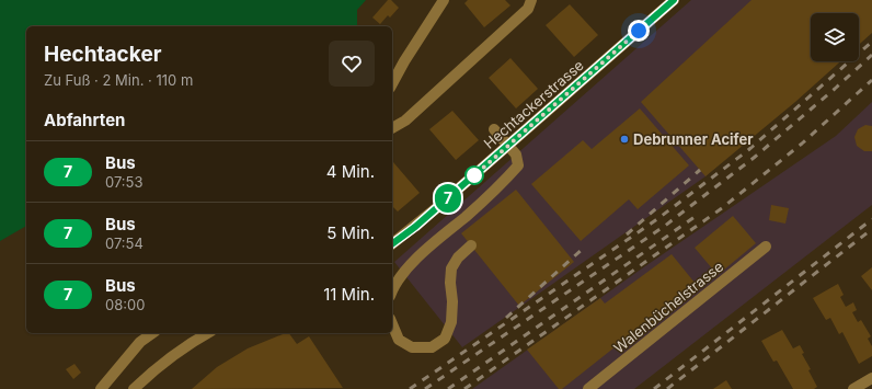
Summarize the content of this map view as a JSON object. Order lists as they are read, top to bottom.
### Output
{
  "streets": {
    "street": ["Hechtackerstrasse", "Walenbüchelstrasse"]
  },
  "places": ["Debrunner Acifer"],
  "lines": ["bus line 7"],
  "page": {
    "on_map": "7",
    "heading": [
      ["Hechtacker", "Zu Fuß · 2 Min. · 110 m"],
      "Abfahrten"
    ],
    "list": [
      {
        "mark": "7",
        "name": "Bus",
        "note": "07:53",
        "value": "4 Min."
      },
      {
        "mark": "7",
        "name": "Bus",
        "note": "07:54",
        "value": "5 Min."
      },
      {
        "mark": "7",
        "name": "Bus",
        "note": "08:00",
        "value": "11 Min."
      }
    ]
  }
}
